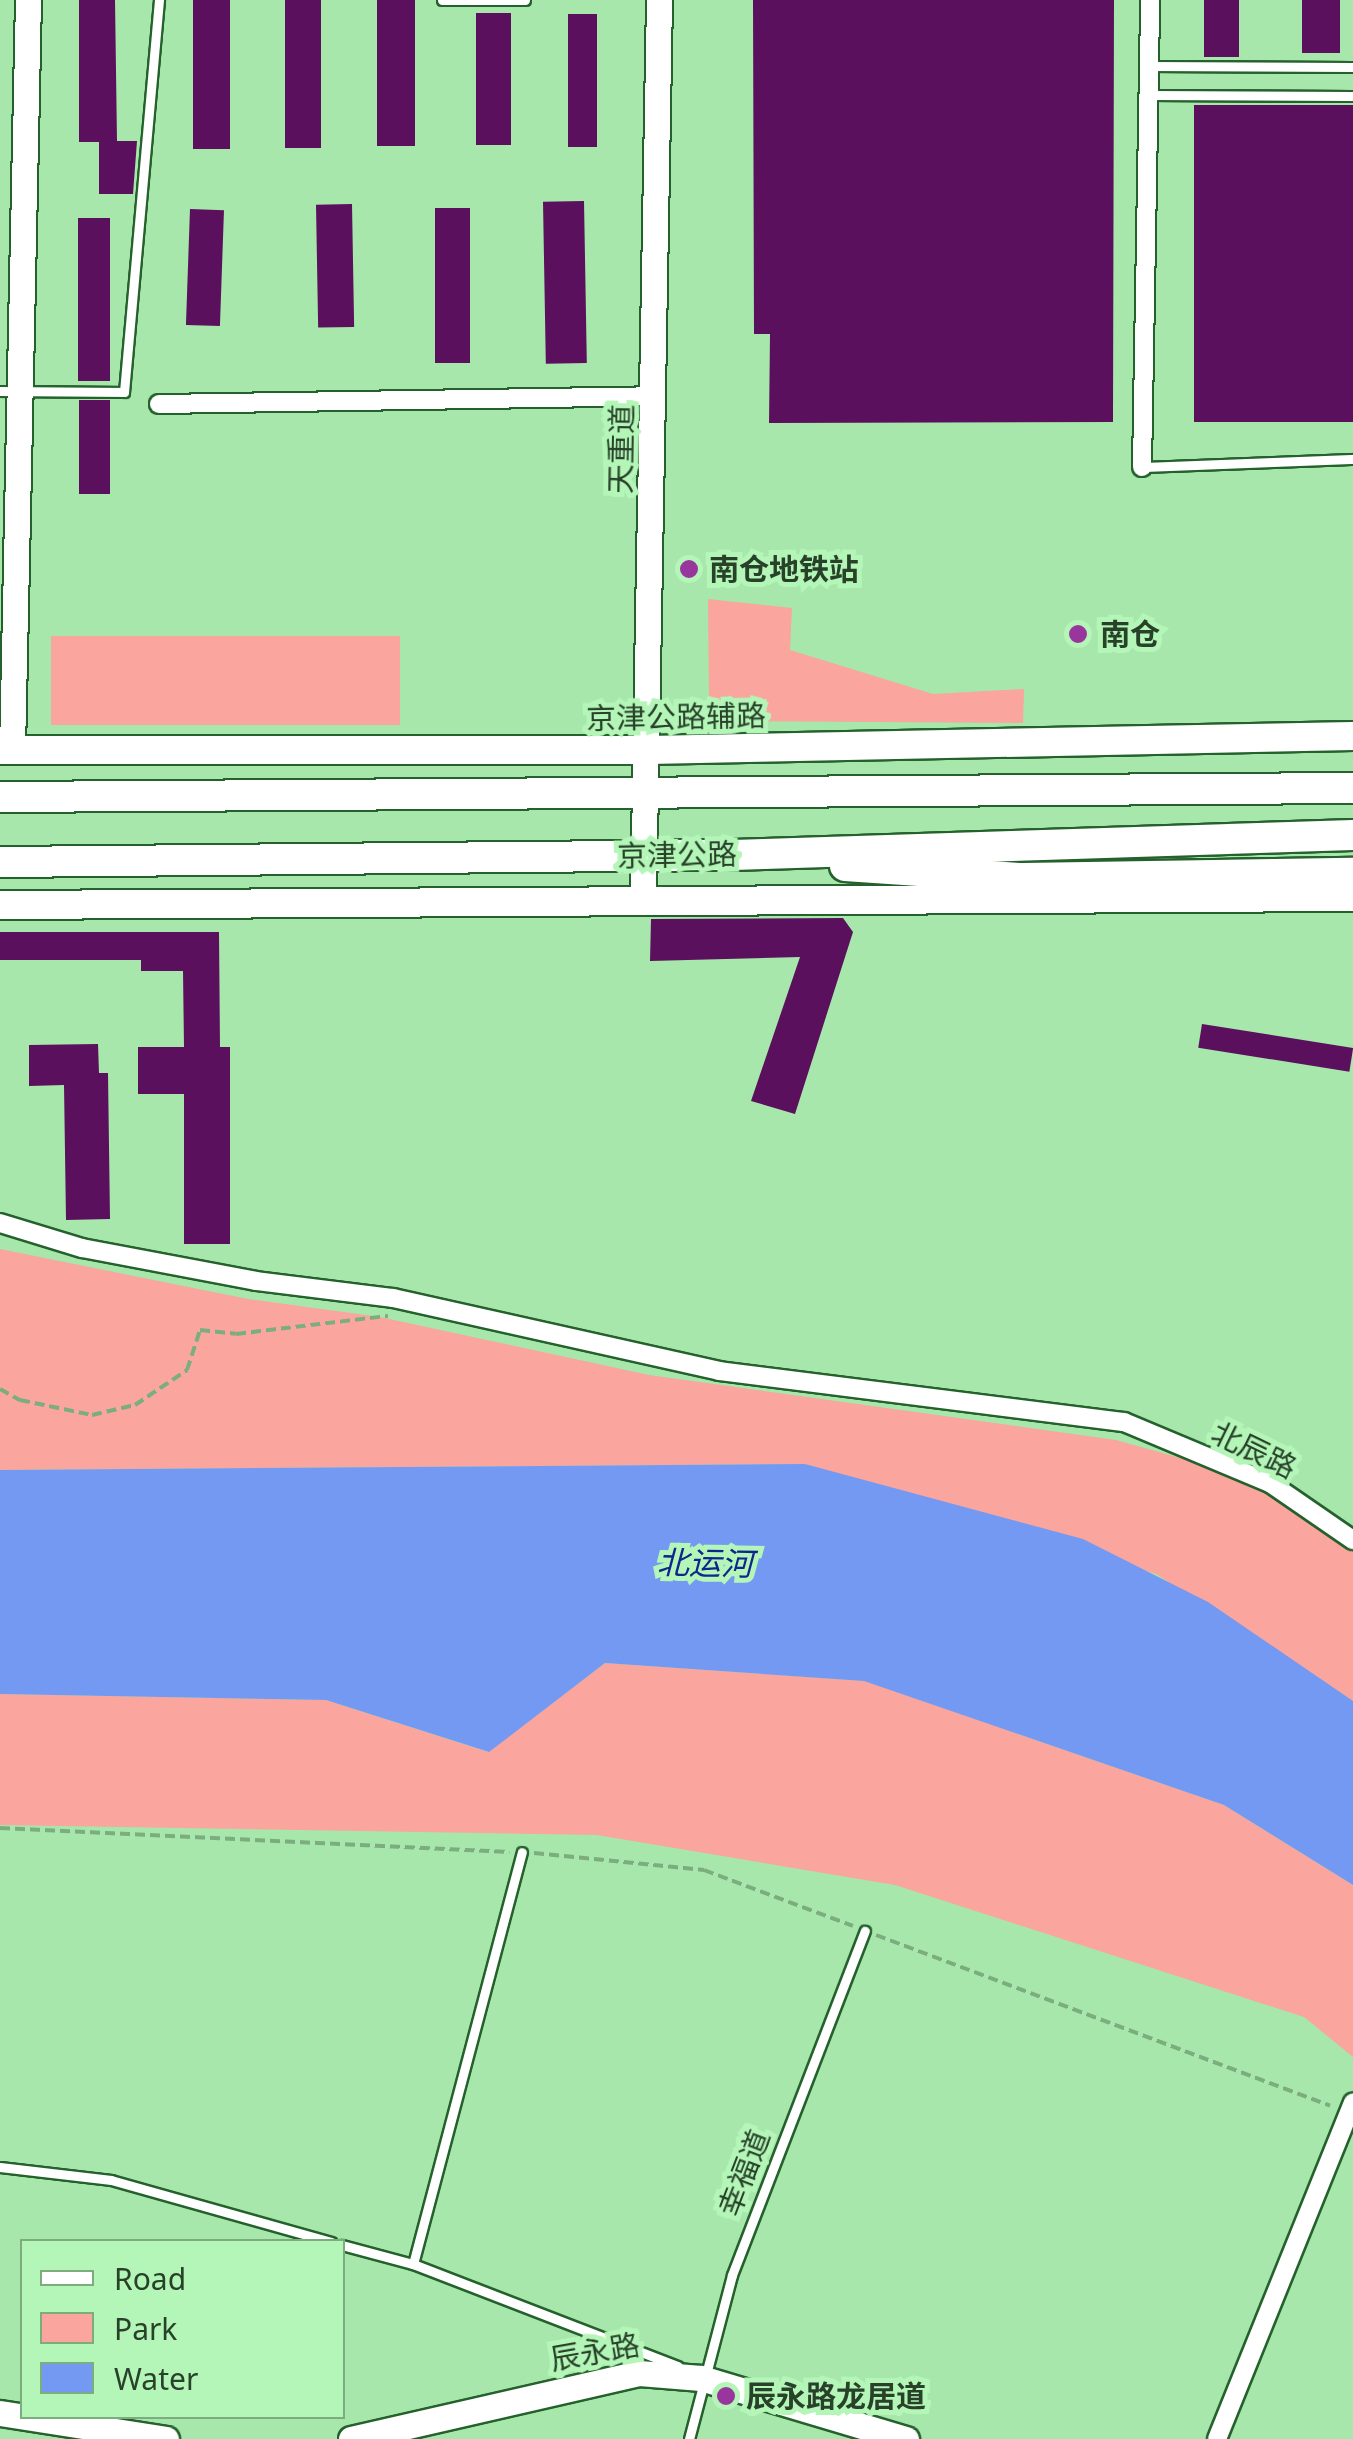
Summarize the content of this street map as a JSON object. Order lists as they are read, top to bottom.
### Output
{
  "streets": {
    "highway": ["京津公路"],
    "main road": ["京津公路辅路"],
    "street": ["天重道", "北辰路", "辰永路"],
    "lane": ["幸福道"]
  },
  "crossings": [
    ["天重道", "京津公路辅路"],
    ["天重道", "京津公路"],
    ["幸福道", "辰永路"]
  ],
  "water": ["北运河"],
  "places": ["南仓地铁站", "南仓", "辰永路龙居道"],
  "legend": ["Road", "Park", "Water"]
}
